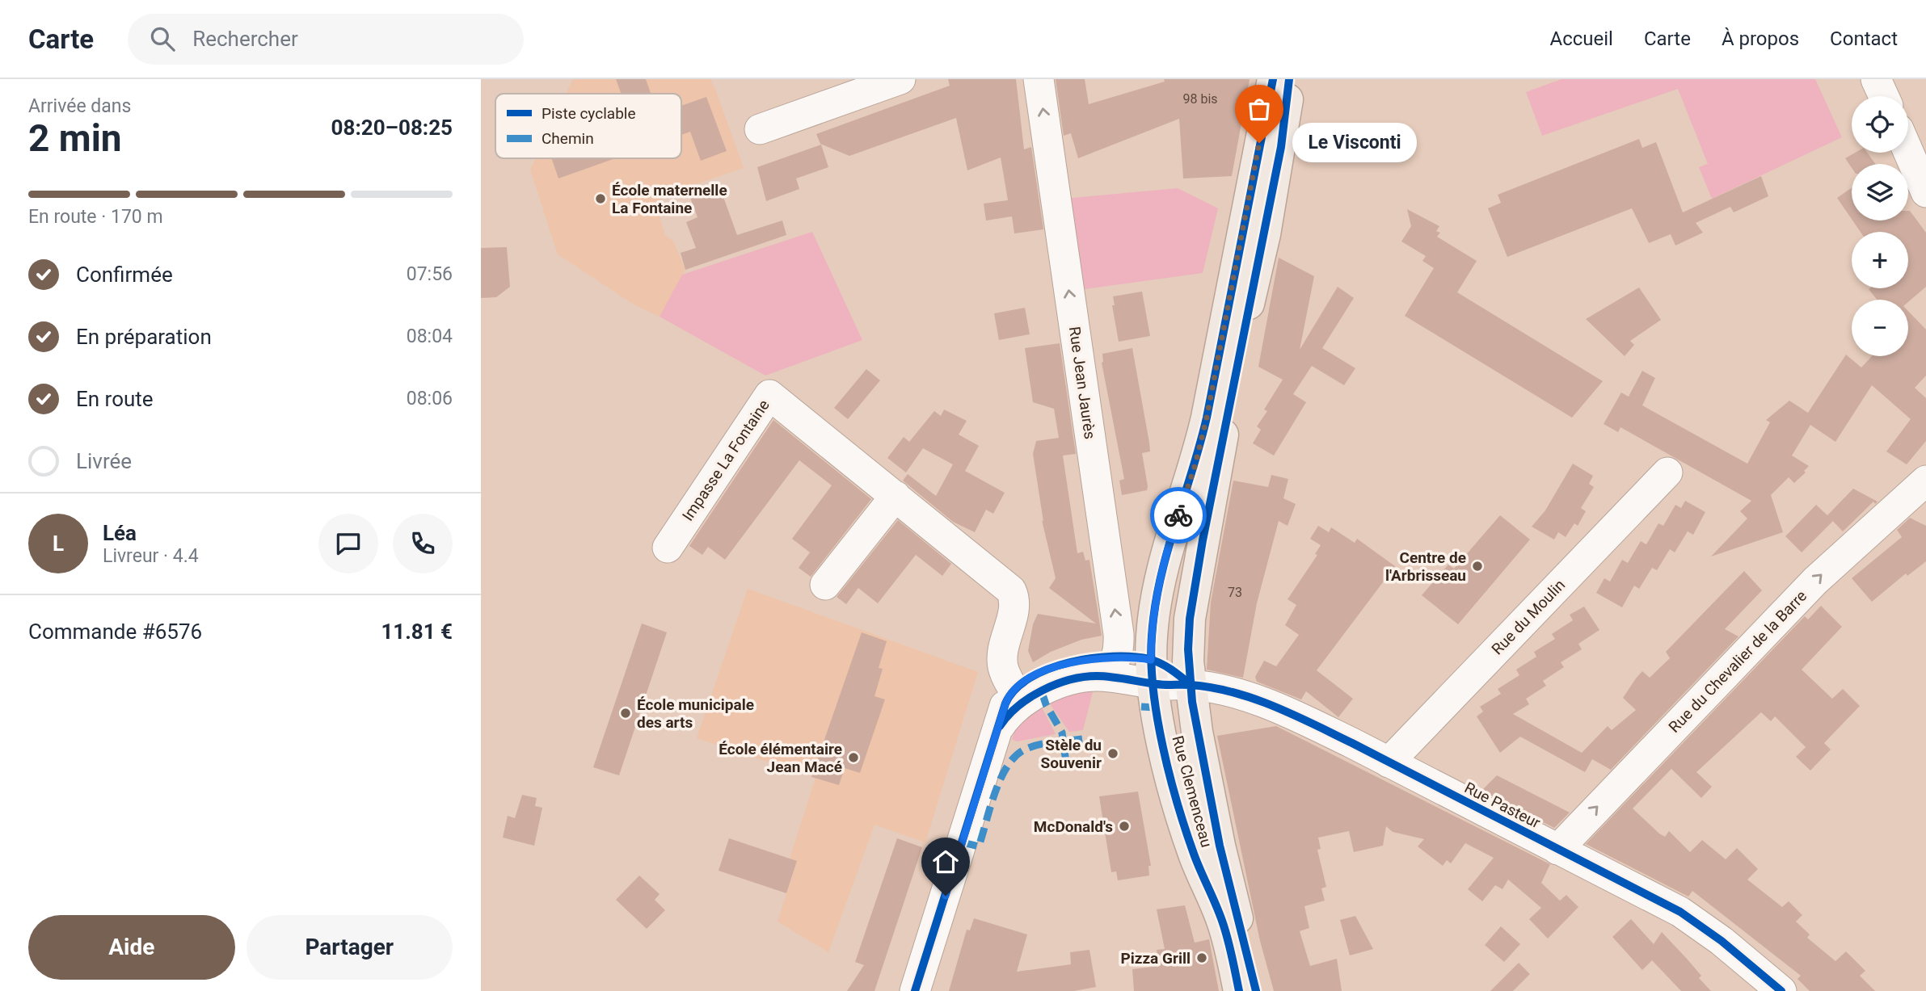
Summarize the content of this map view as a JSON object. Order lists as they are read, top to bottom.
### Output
{
  "streets": {
    "main road": ["Rue Clemenceau"],
    "street": [
      "Rue Jean Jaurès",
      "Impasse La Fontaine",
      "Rue du Moulin",
      "Rue du Chevalier de la Barre",
      "Rue Pasteur"
    ]
  },
  "crossings": [
    ["Rue du Moulin", "Rue Pasteur"],
    ["Rue du Chevalier de la Barre", "Rue Pasteur"],
    ["Rue Clemenceau", "Rue Pasteur"]
  ],
  "one_way": ["Rue Jean Jaurès", "Rue du Chevalier de la Barre"],
  "places": [
    "Le Visconti",
    "École maternelle La Fontaine",
    "Centre de l'Arbrisseau",
    "École municipale des arts",
    "Stèle du Souvenir",
    "École élémentaire Jean Macé",
    "McDonald's",
    "Pizza Grill"
  ],
  "house_numbers": ["98 bis", "73"],
  "legend": ["Piste cyclable", "Chemin"],
  "page": {
    "header": "Carte",
    "search": "Rechercher",
    "nav": [
      "Accueil",
      "Carte",
      "À propos",
      "Contact"
    ],
    "heading": ["2 min", "Arrivée dans", "08:20–08:25"],
    "panel": [
      "Léa",
      "Livreur · 4.4",
      "Commande #6576",
      "11.81 €"
    ],
    "map_buttons": ["+", "−"],
    "bubble": "Le Visconti",
    "bar": "En route · 170 m",
    "list": [
      ["Confirmée", "07:56"],
      ["En préparation", "08:04"],
      ["En route", "08:06"],
      "Livrée"
    ],
    "round": "L",
    "buttons": ["Aide", "Partager"]
  }
}
